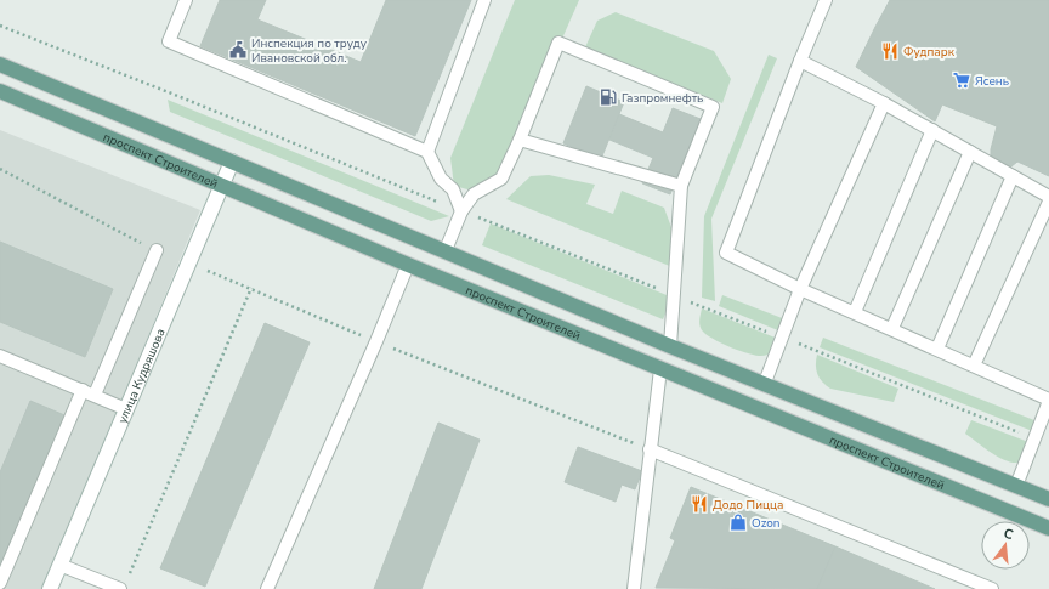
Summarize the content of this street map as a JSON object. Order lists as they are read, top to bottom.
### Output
{
  "streets": {
    "main road": ["проспект Строителей"],
    "street": ["улица Кудряшова"]
  },
  "crossings": [
    ["проспект Строителей", "улица Кудряшова"]
  ],
  "places": {
    "public building": ["Инспекция по труду Ивановской обл."],
    "restaurant": ["Фудпарк", "Додо Пицца"],
    "supermarket": ["Ясень"],
    "fuel station": ["Газпромнефть"],
    "shop": ["Ozon"]
  },
  "north": "top"
}
